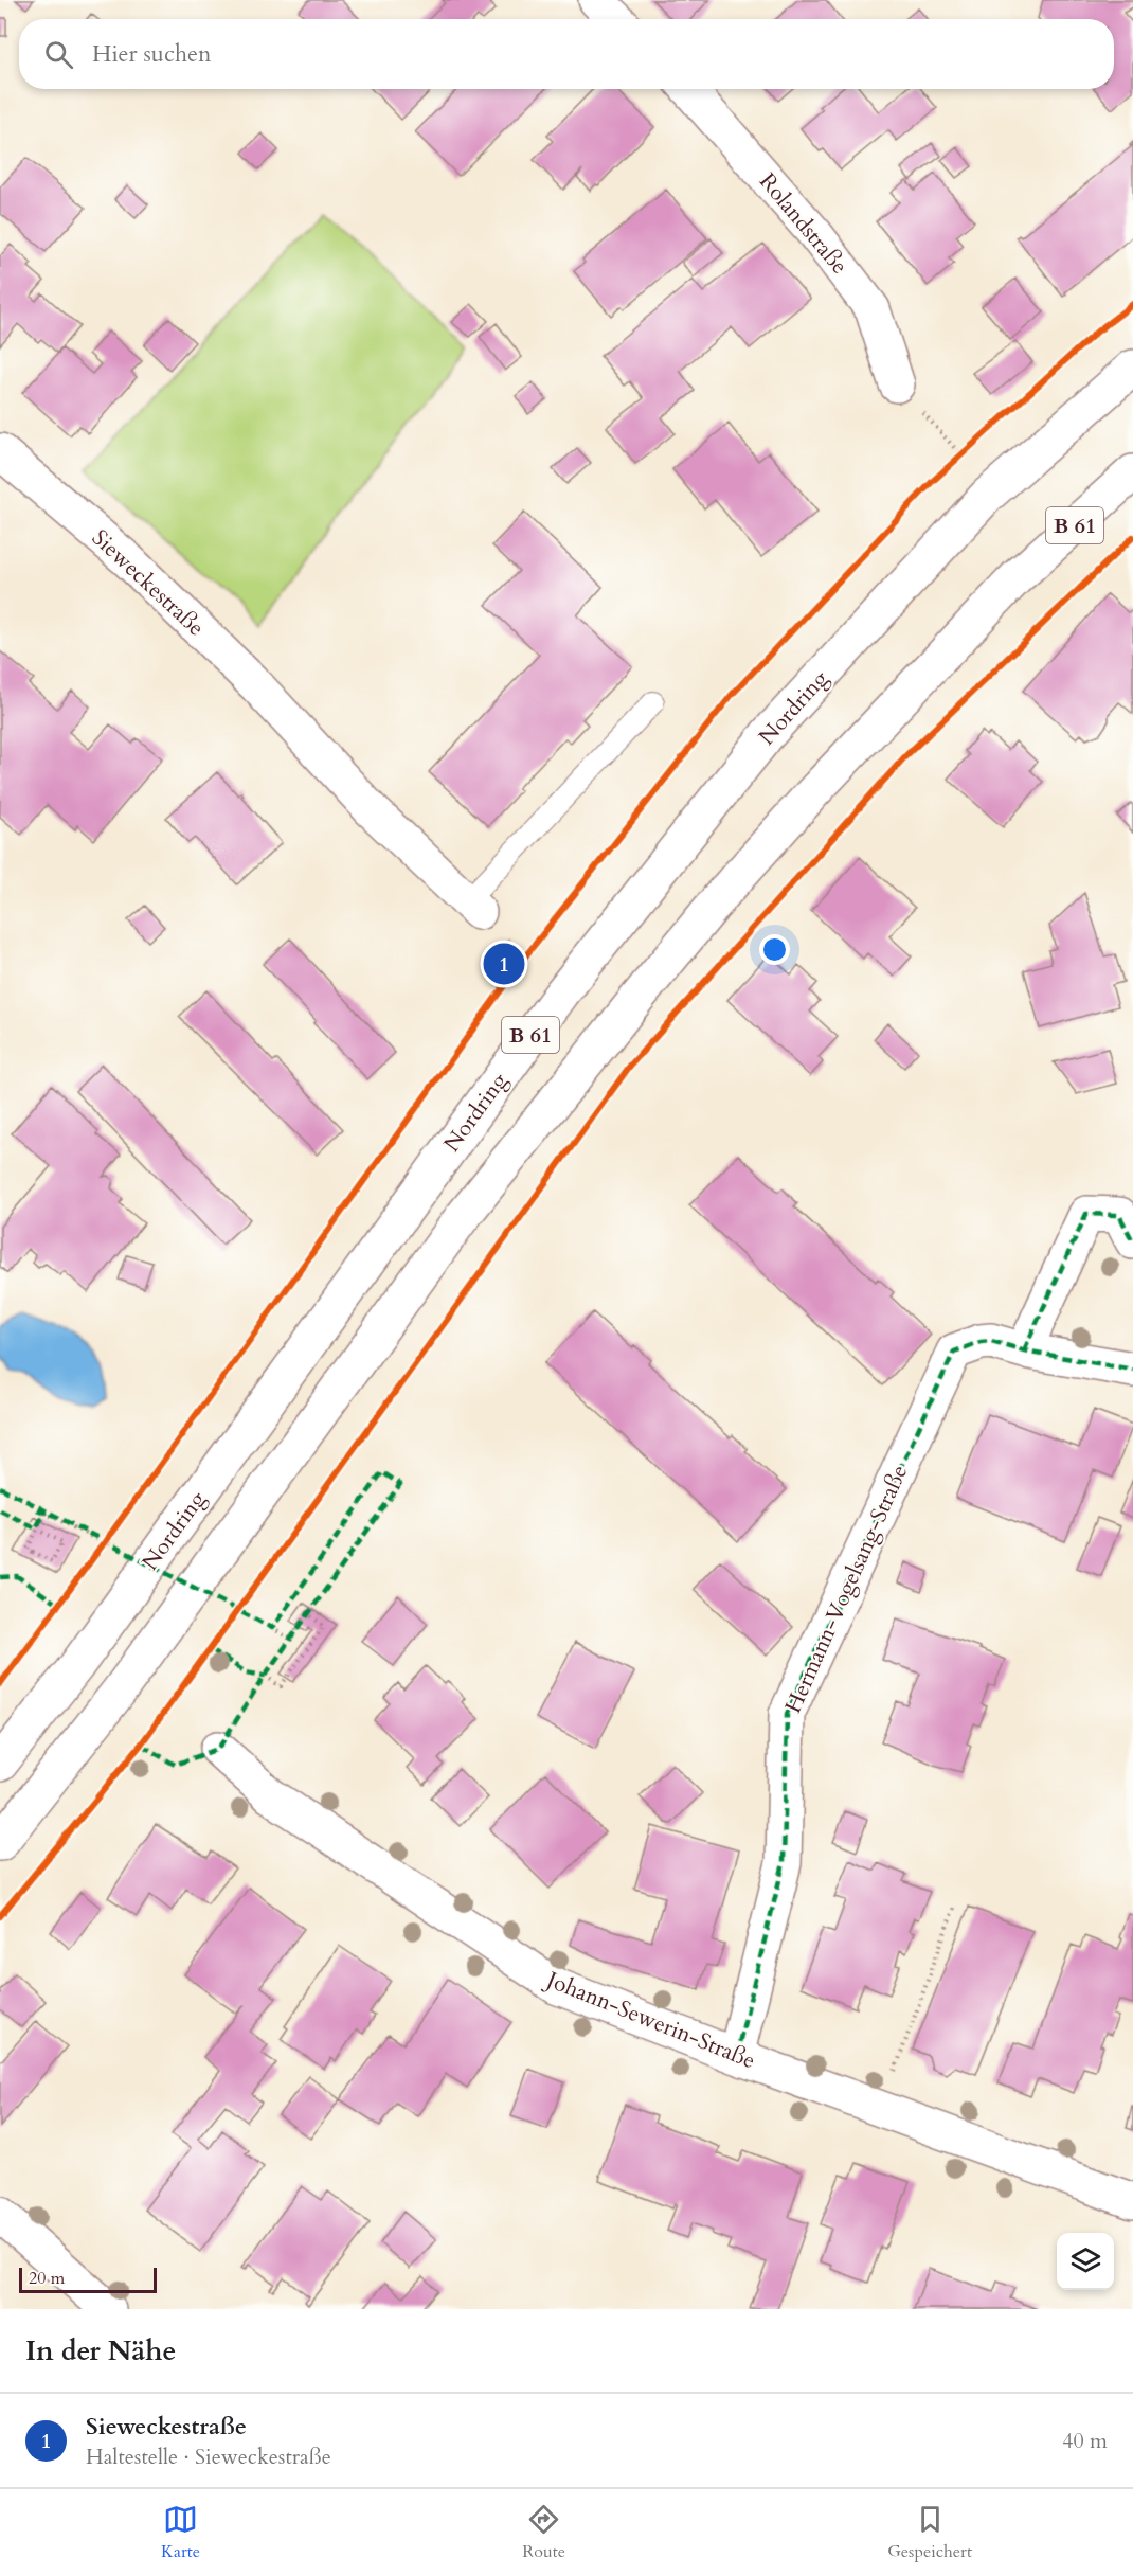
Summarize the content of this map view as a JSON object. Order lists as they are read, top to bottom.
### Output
{
  "streets": {
    "main road": [
      "Rolandstraße",
      "B 61",
      "Sieweckestraße",
      "Nordring",
      "Hermann-Vogelsang-Straße",
      "Johann-Sewerin-Straße"
    ]
  },
  "crossings": [
    ["Hermann-Vogelsang-Straße", "Johann-Sewerin-Straße"]
  ],
  "scale_bar": "20 m",
  "page": {
    "search": "Hier suchen",
    "pins": "1",
    "scale": "20 m",
    "heading": "In der Nähe",
    "list": [
      {
        "mark": "1",
        "name": "Sieweckestraße",
        "note": "Haltestelle · Sieweckestraße",
        "value": "40 m"
      }
    ],
    "nav": ["Karte", "Route", "Gespeichert"]
  }
}
